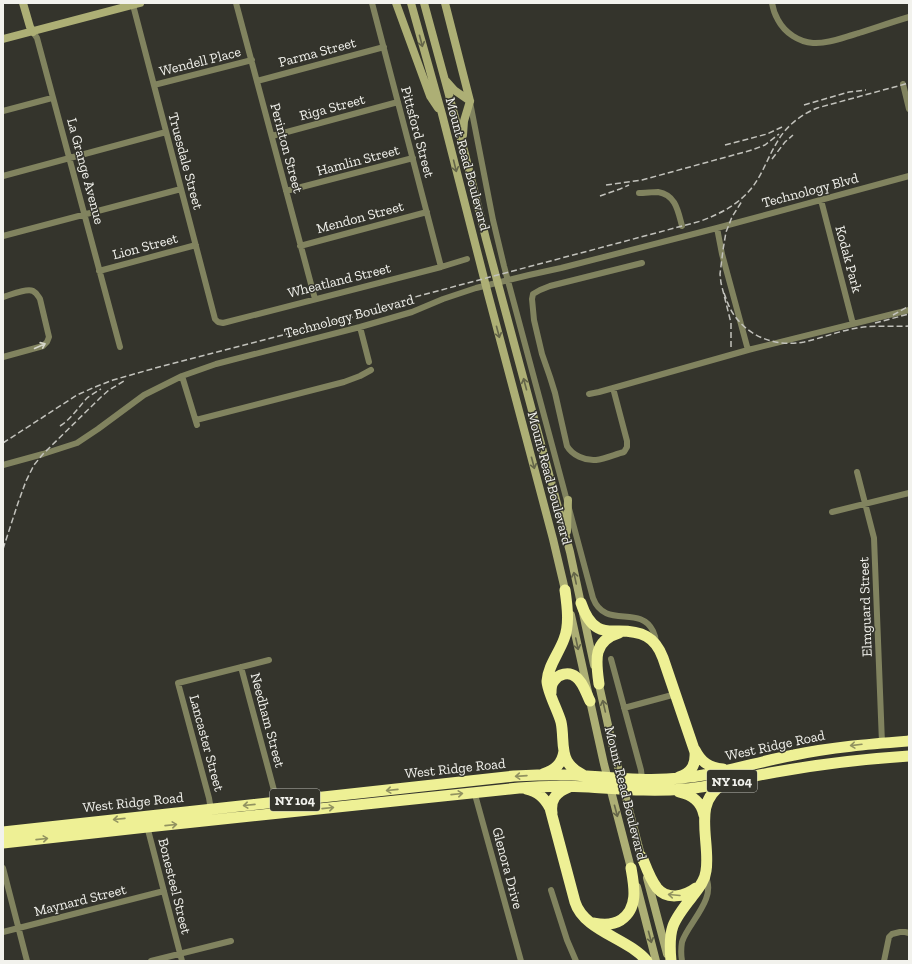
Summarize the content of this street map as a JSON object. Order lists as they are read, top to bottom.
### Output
{
  "streets": {
    "highway": ["West Ridge Road", "NY 104"],
    "main road": ["Mount Read Boulevard", "La Grange Avenue"],
    "street": [
      "Parma Street",
      "Wendell Place",
      "Riga Street",
      "Pittsford Street",
      "Perinton Street",
      "Hamlin Street",
      "Truesdale Street",
      "Technology Blvd",
      "Mendon Street",
      "Lion Street",
      "Kodak Park",
      "Wheatland Street",
      "Technology Boulevard",
      "Elmguard Street",
      "Needham Street",
      "Lancaster Street",
      "Glenora Drive",
      "Bonesteel Street",
      "Maynard Street"
    ]
  },
  "crossings": [
    ["Parma Street", "Pittsford Street"],
    ["Parma Street", "Perinton Street"],
    ["Wendell Place", "Perinton Street"],
    ["Wendell Place", "Truesdale Street"],
    ["Riga Street", "Pittsford Street"],
    ["Riga Street", "Perinton Street"],
    ["Pittsford Street", "Hamlin Street"],
    ["Pittsford Street", "Mendon Street"],
    ["Pittsford Street", "Wheatland Street"],
    ["Perinton Street", "Hamlin Street"],
    ["Perinton Street", "Mendon Street"],
    ["Perinton Street", "Wheatland Street"],
    ["Truesdale Street", "Lion Street"],
    ["Truesdale Street", "Wheatland Street"],
    ["Mount Read Boulevard", "West Ridge Road"],
    ["La Grange Avenue", "Lion Street"],
    ["Technology Blvd", "Kodak Park"],
    ["Technology Blvd", "Technology Boulevard"],
    ["Elmguard Street", "West Ridge Road"],
    ["Needham Street", "Lancaster Street"],
    ["Needham Street", "West Ridge Road"],
    ["Lancaster Street", "West Ridge Road"],
    ["West Ridge Road", "Glenora Drive"],
    ["West Ridge Road", "Bonesteel Street"],
    ["Bonesteel Street", "Maynard Street"]
  ]
}
